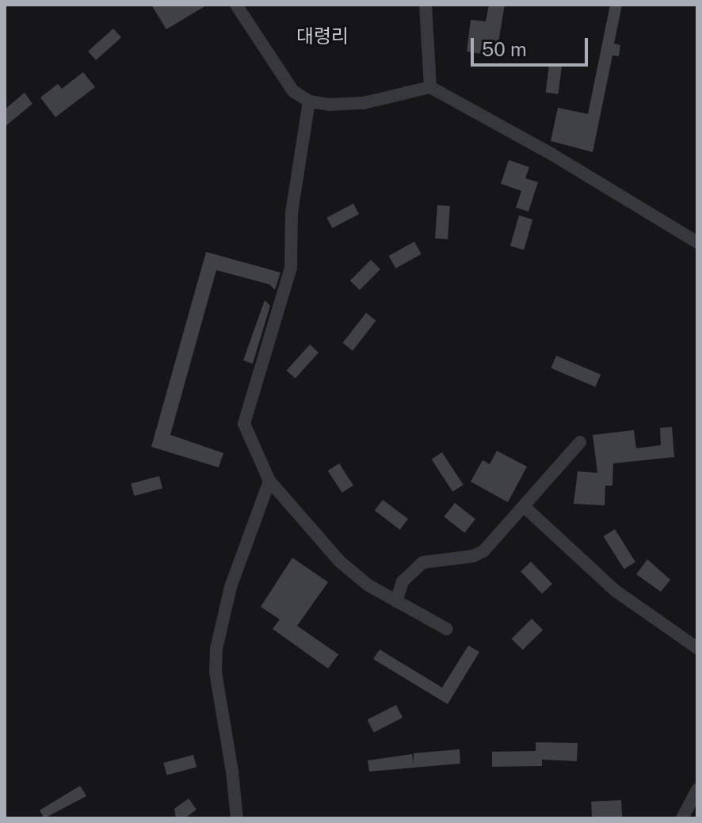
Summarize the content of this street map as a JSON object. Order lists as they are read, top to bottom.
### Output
{
  "districts": ["대령리"],
  "scale_bar": "50 m"
}
